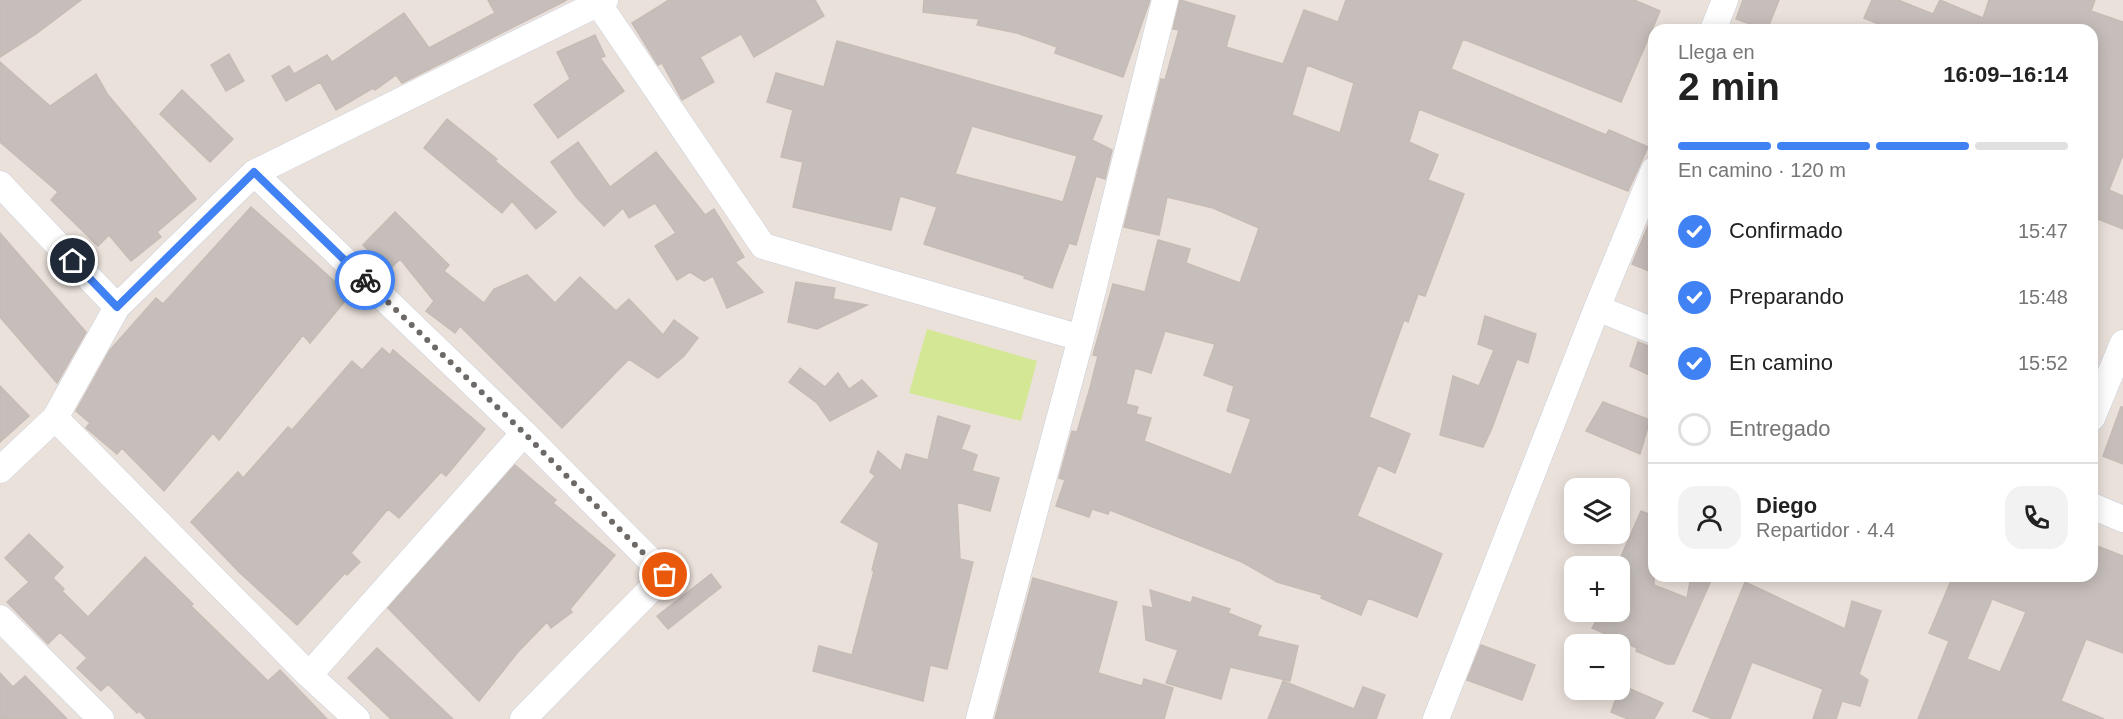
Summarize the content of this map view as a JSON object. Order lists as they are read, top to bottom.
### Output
{
  "page": {
    "heading": ["2 min", "Llega en", "16:09–16:14"],
    "panel": ["Diego", "Repartidor · 4.4"],
    "bar": "En camino · 120 m",
    "list": [
      ["Confirmado", "15:47"],
      ["Preparando", "15:48"],
      ["En camino", "15:52"],
      "Entregado"
    ],
    "map_buttons": ["+", "−"]
  }
}
